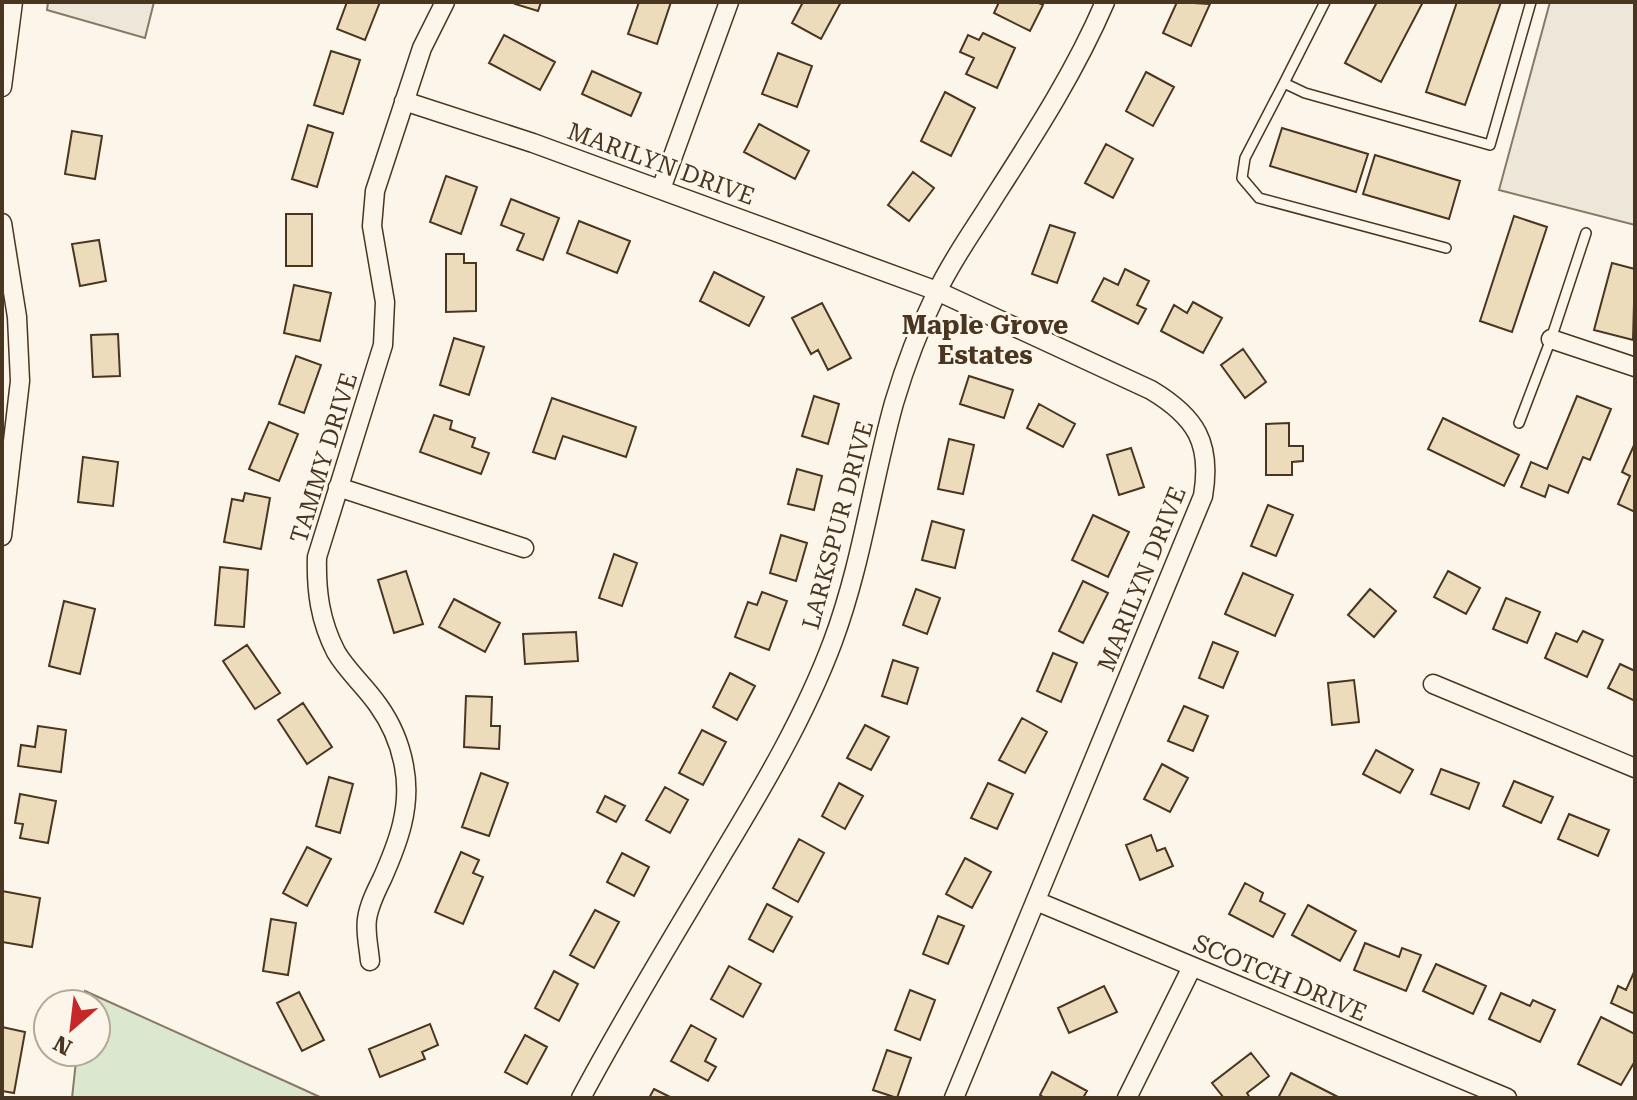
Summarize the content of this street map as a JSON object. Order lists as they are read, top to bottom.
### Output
{
  "streets": {
    "street": [
      "MARILYN DRIVE",
      "TAMMY DRIVE",
      "LARKSPUR DRIVE",
      "SCOTCH DRIVE"
    ]
  },
  "crossings": [
    ["MARILYN DRIVE", "TAMMY DRIVE"],
    ["MARILYN DRIVE", "LARKSPUR DRIVE"],
    ["MARILYN DRIVE", "SCOTCH DRIVE"]
  ],
  "districts": ["Maple Grove Estates"],
  "north": "bottom left"
}
